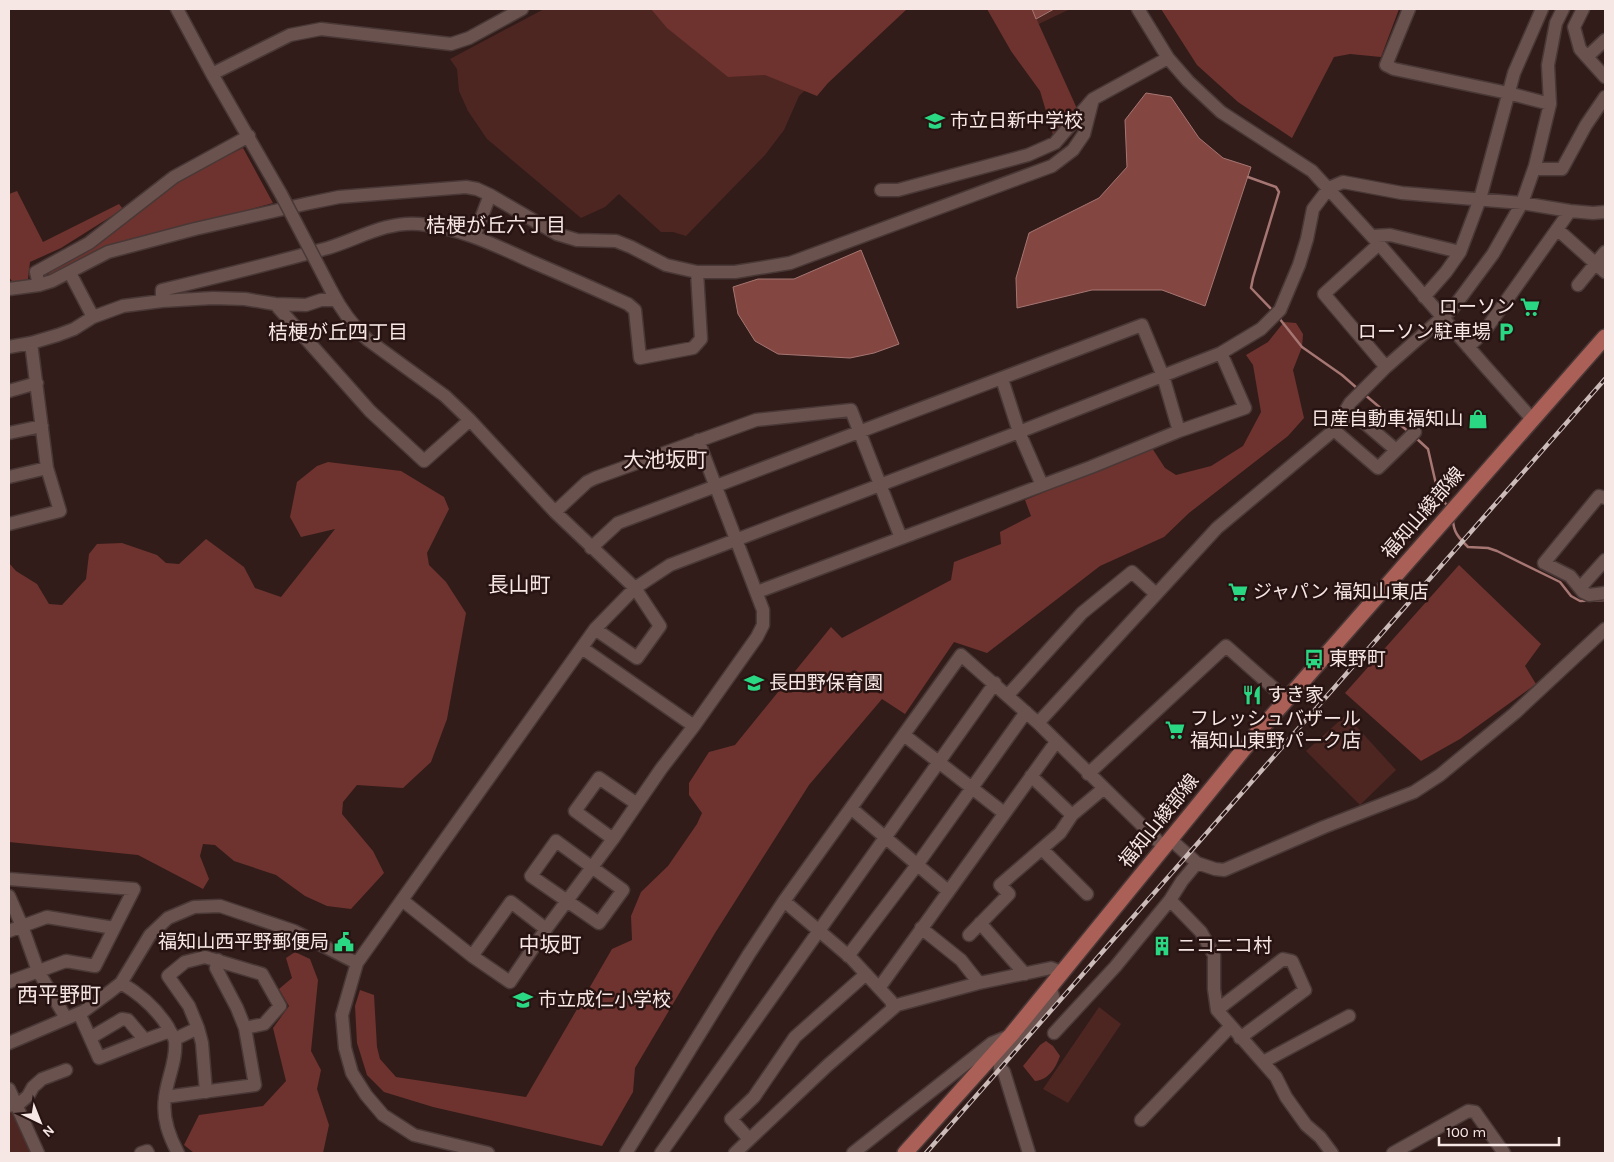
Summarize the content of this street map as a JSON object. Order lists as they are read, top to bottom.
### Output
{
  "streets": {
    "main road": ["福知山綾部線"]
  },
  "districts": [
    "桔梗が丘六丁目",
    "桔梗が丘四丁目",
    "大池坂町",
    "長山町",
    "中坂町",
    "西平野町"
  ],
  "places": {
    "school or university": ["市立日新中学校", "長田野保育園", "市立成仁小学校"],
    "supermarket": ["ローソン", "ジャパン 福知山東店", "フレッシュバザール 福知山東野パーク店"],
    "parking": ["ローソン駐車場"],
    "shop": ["日産自動車福知山"],
    "bus stop": ["東野町"],
    "restaurant": ["すき家"],
    "public building": ["福知山西平野郵便局"],
    "building": ["ニコニコ村"]
  },
  "scale_bar": "100 m",
  "north": "bottom right"
}
